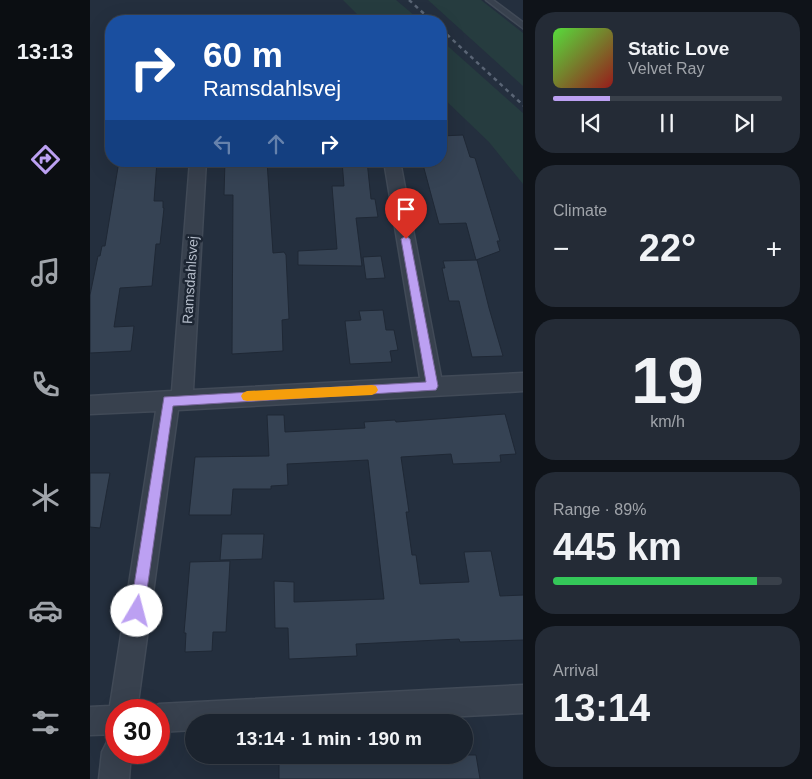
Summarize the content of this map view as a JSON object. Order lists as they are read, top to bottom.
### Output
{
  "streets": {
    "street": ["Ramsdahlsvej"]
  },
  "page": {
    "tabs": "13:13",
    "turn": ["60 m", "Ramsdahlsvej"],
    "song": ["Static Love", "Velvet Ray"],
    "tile": [
      "Climate",
      ["19", "km/h"],
      ["Range · 89%", "445 km"],
      ["Arrival", "13:14"]
    ],
    "heat": ["−", "22°", "+"],
    "limit": "30",
    "trip": "13:14 · 1 min · 190 m"
  }
}
